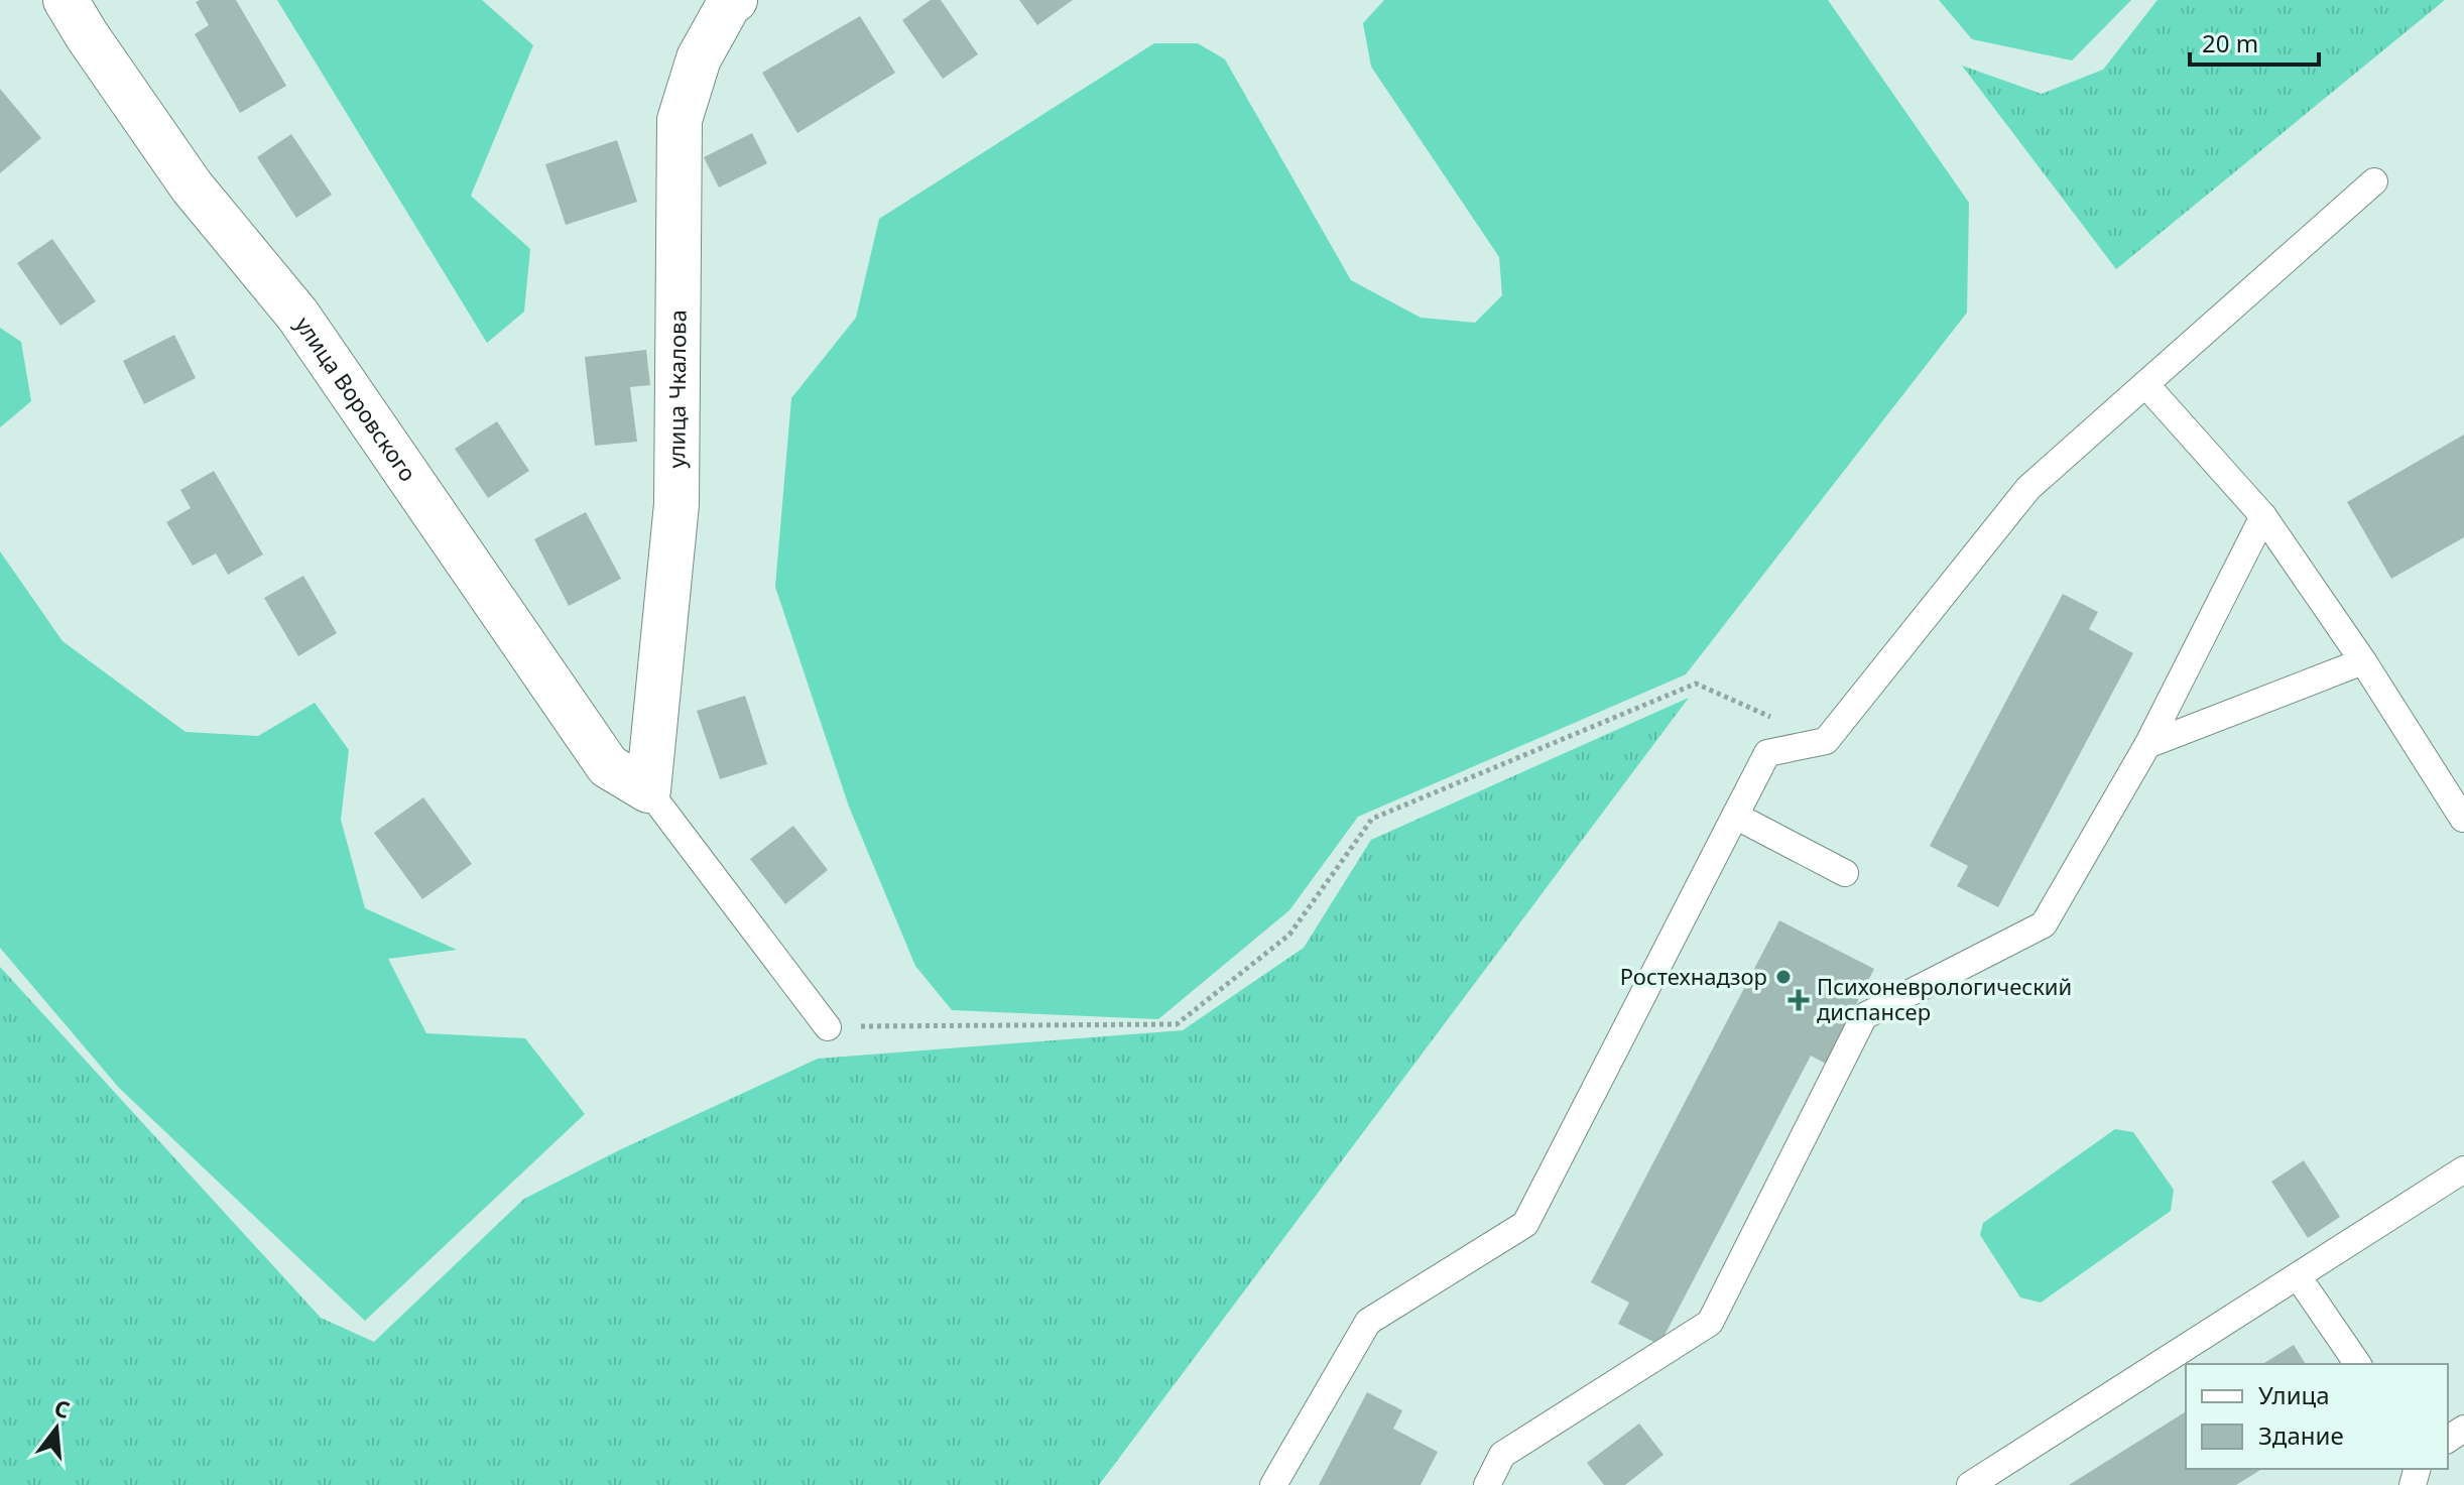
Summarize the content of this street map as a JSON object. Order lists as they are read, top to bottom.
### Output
{
  "streets": {
    "street": ["улица Чкалова", "улица Воровского"]
  },
  "crossings": [
    ["улица Чкалова", "улица Воровского"]
  ],
  "places": {
    "other": ["Ростехнадзор"],
    "health": ["Психоневрологический диспансер"]
  },
  "legend": ["Улица", "Здание"],
  "scale_bar": "20 m",
  "north": "top"
}
